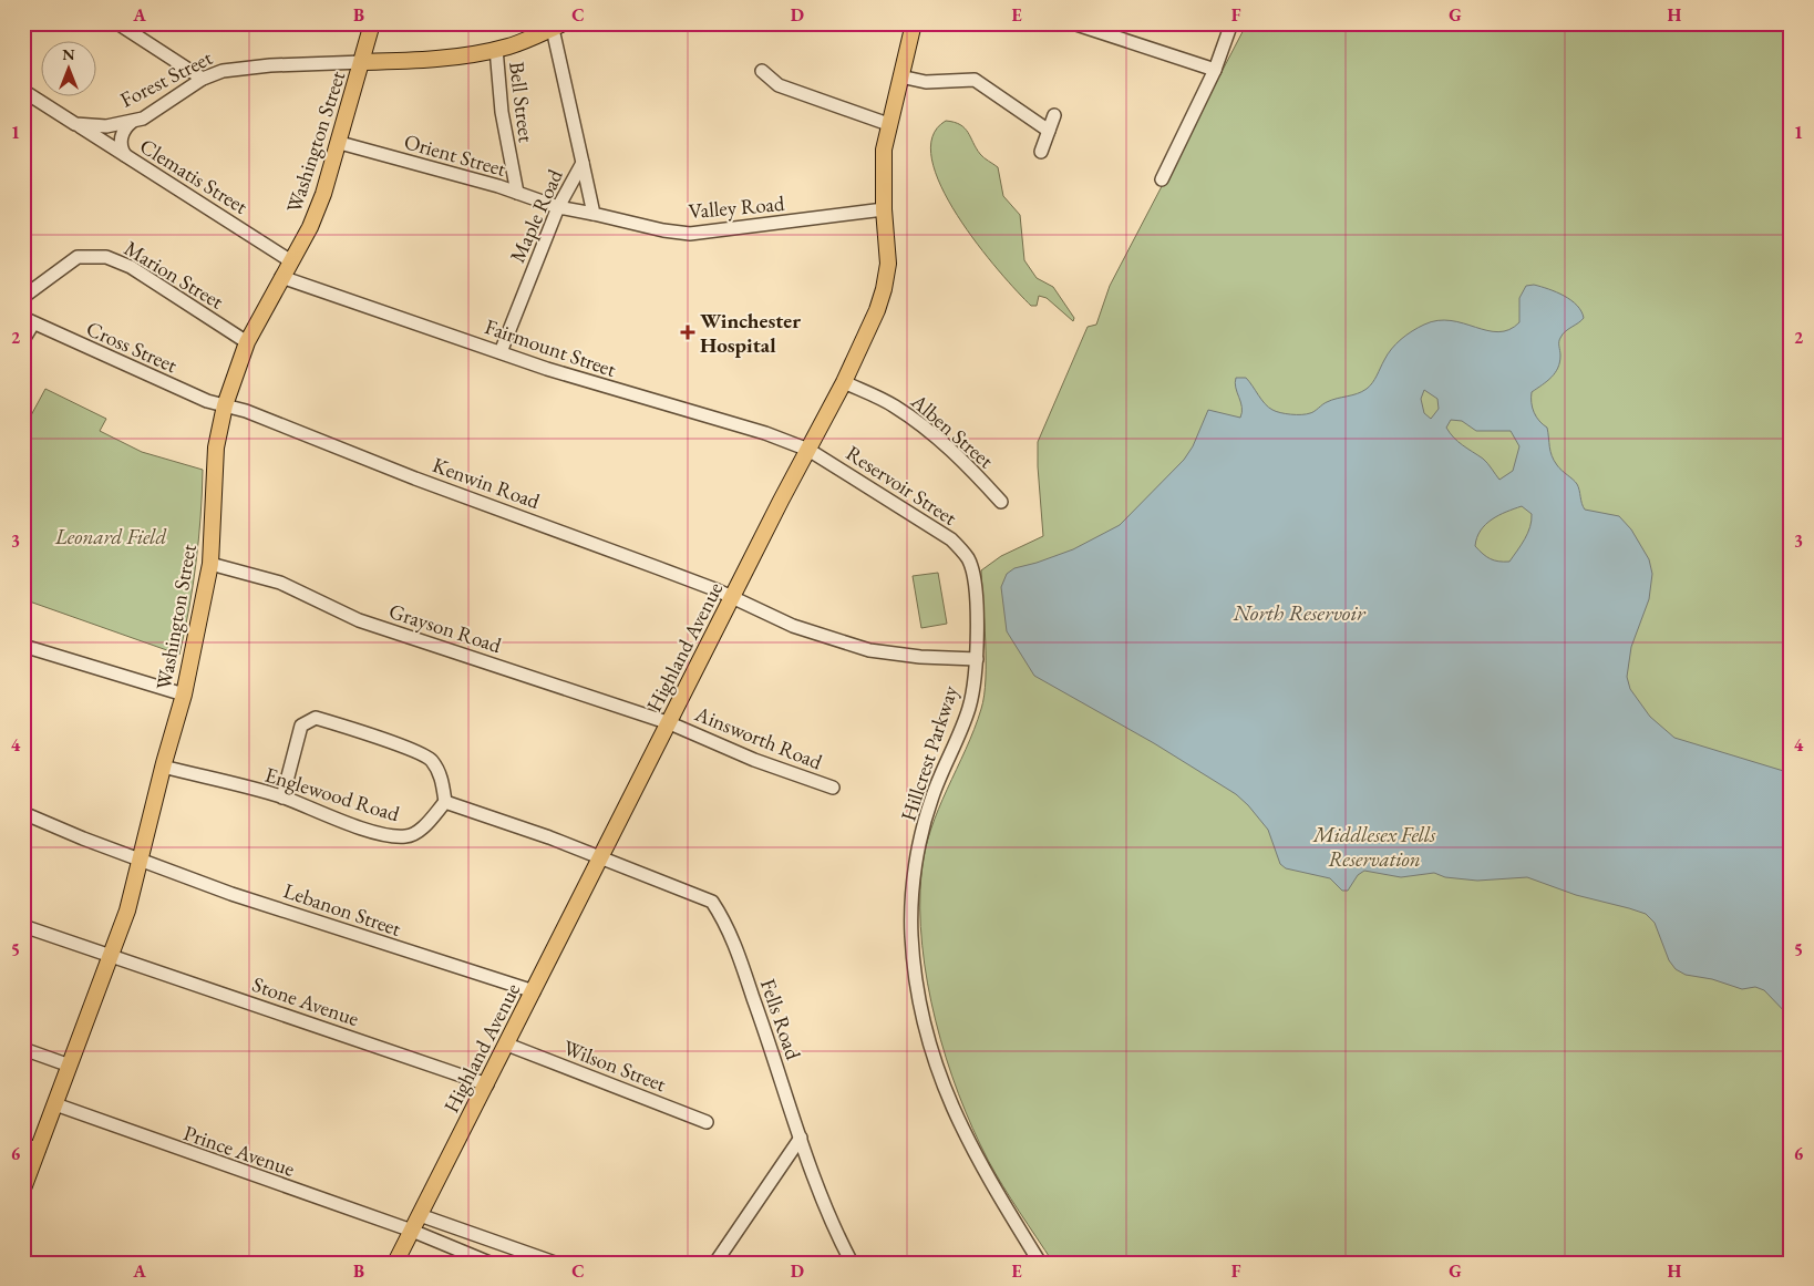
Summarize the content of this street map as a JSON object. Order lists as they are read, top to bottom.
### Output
{
  "streets": {
    "main road": ["Forest Street", "Washington Street", "Highland Avenue"],
    "street": [
      "Bell Street",
      "Orient Street",
      "Clematis Street",
      "Valley Road",
      "Maple Road",
      "Marion Street",
      "Cross Street",
      "Fairmount Street",
      "Alben Street",
      "Kenwin Road",
      "Reservoir Street",
      "Grayson Road",
      "Ainsworth Road",
      "Hillcrest Parkway",
      "Englewood Road",
      "Lebanon Street",
      "Stone Avenue",
      "Fells Road",
      "Wilson Street",
      "Prince Avenue"
    ]
  },
  "crossings": [
    ["Forest Street", "Bell Street"],
    ["Forest Street", "Washington Street"],
    ["Forest Street", "Clematis Street"],
    ["Forest Street", "Maple Road"],
    ["Bell Street", "Orient Street"],
    ["Washington Street", "Orient Street"],
    ["Washington Street", "Clematis Street"],
    ["Washington Street", "Marion Street"],
    ["Washington Street", "Cross Street"],
    ["Washington Street", "Fairmount Street"],
    ["Washington Street", "Kenwin Road"],
    ["Washington Street", "Grayson Road"],
    ["Washington Street", "Englewood Road"],
    ["Washington Street", "Lebanon Street"],
    ["Washington Street", "Stone Avenue"],
    ["Washington Street", "Prince Avenue"],
    ["Orient Street", "Valley Road"],
    ["Orient Street", "Maple Road"],
    ["Valley Road", "Maple Road"],
    ["Valley Road", "Highland Avenue"],
    ["Maple Road", "Fairmount Street"],
    ["Cross Street", "Kenwin Road"],
    ["Fairmount Street", "Reservoir Street"],
    ["Fairmount Street", "Highland Avenue"],
    ["Alben Street", "Highland Avenue"],
    ["Kenwin Road", "Highland Avenue"],
    ["Kenwin Road", "Hillcrest Parkway"],
    ["Reservoir Street", "Highland Avenue"],
    ["Reservoir Street", "Hillcrest Parkway"],
    ["Grayson Road", "Highland Avenue"],
    ["Grayson Road", "Ainsworth Road"],
    ["Highland Avenue", "Ainsworth Road"],
    ["Highland Avenue", "Lebanon Street"],
    ["Highland Avenue", "Stone Avenue"],
    ["Highland Avenue", "Fells Road"],
    ["Highland Avenue", "Wilson Street"],
    ["Highland Avenue", "Prince Avenue"]
  ],
  "water": ["North Reservoir"],
  "parks": ["Leonard Field", "Middlesex Fells Reservation"],
  "places": {
    "health": ["Winchester Hospital"]
  },
  "north": "top",
  "grid": {
    "columns": [
      "A",
      "B",
      "C",
      "D",
      "E",
      "F",
      "G",
      "H"
    ],
    "rows": [
      "1",
      "2",
      "3",
      "4",
      "5",
      "6"
    ]
  }
}
